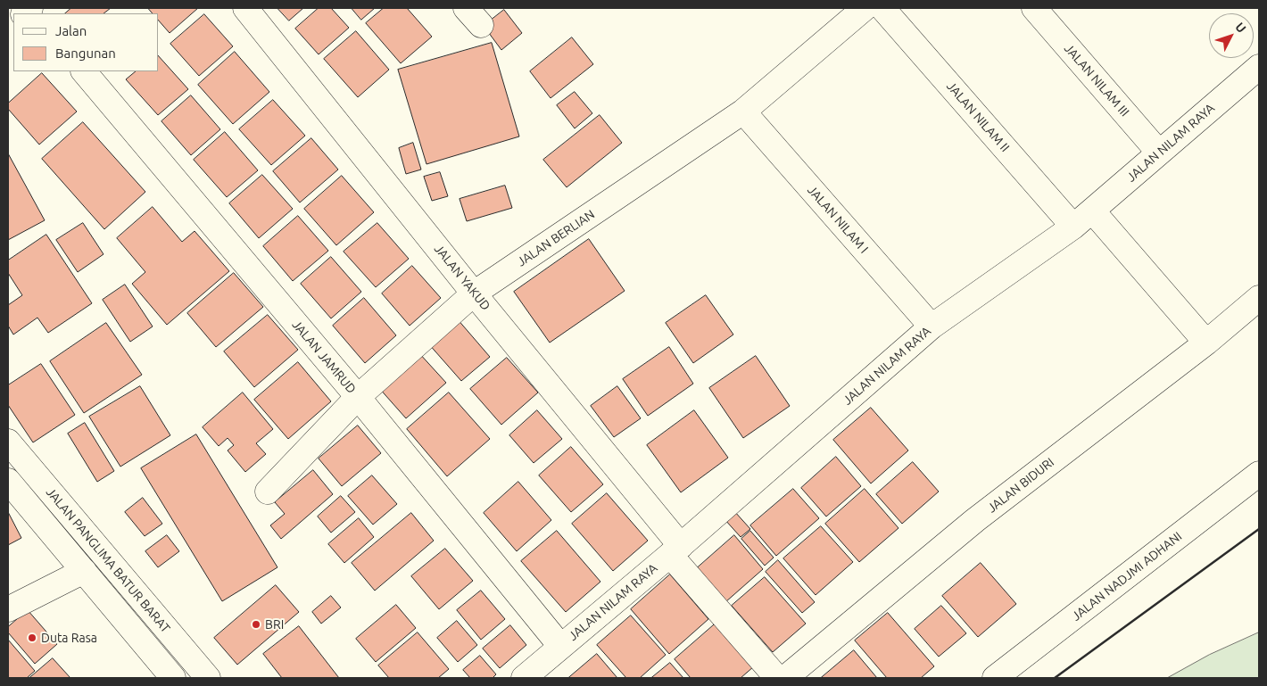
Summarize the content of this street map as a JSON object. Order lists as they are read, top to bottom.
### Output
{
  "streets": {
    "street": [
      "JALAN NILAM III",
      "JALAN NILAM II",
      "JALAN NILAM RAYA",
      "JALAN NILAM I",
      "JALAN BERLIAN",
      "JALAN YAKUD",
      "JALAN JAMRUD",
      "JALAN BIDURI",
      "JALAN PANGLIMA BATUR BARAT",
      "JALAN NADJMI ADHANI"
    ]
  },
  "crossings": [
    ["JALAN NILAM III", "JALAN NILAM RAYA"],
    ["JALAN NILAM II", "JALAN NILAM RAYA"],
    ["JALAN NILAM RAYA", "JALAN NILAM I"],
    ["JALAN NILAM RAYA", "JALAN YAKUD"],
    ["JALAN NILAM RAYA", "JALAN JAMRUD"],
    ["JALAN NILAM I", "JALAN BERLIAN"],
    ["JALAN BERLIAN", "JALAN YAKUD"],
    ["JALAN BERLIAN", "JALAN JAMRUD"]
  ],
  "places": ["BRI", "Duta Rasa"],
  "legend": ["Jalan", "Bangunan"],
  "north": "top right"
}
